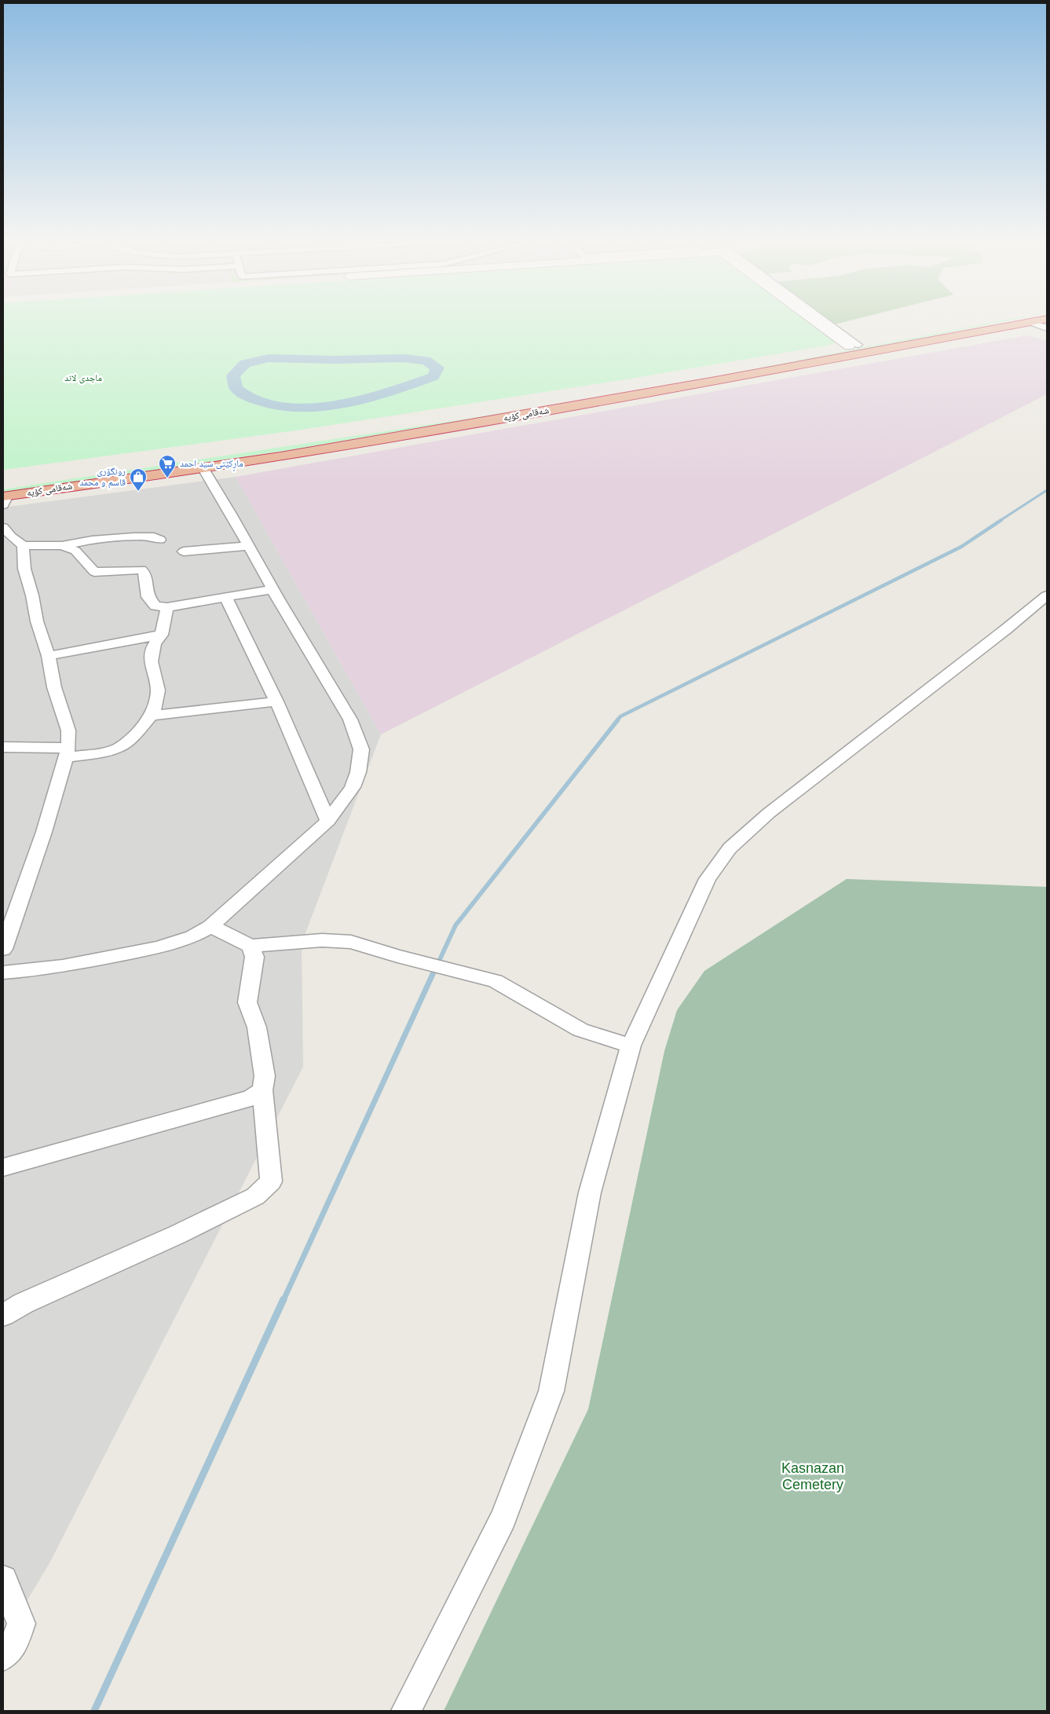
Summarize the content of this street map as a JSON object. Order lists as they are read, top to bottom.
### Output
{
  "streets": {
    "highway": ["شەقامی کۆیە"]
  },
  "parks": ["ماجدی لاند", "Kasnazan Cemetery"],
  "places": {
    "supermarket": ["ماڕکێتی سید احمد"],
    "shop": ["رونگۆری قاسم و محمد"]
  }
}
